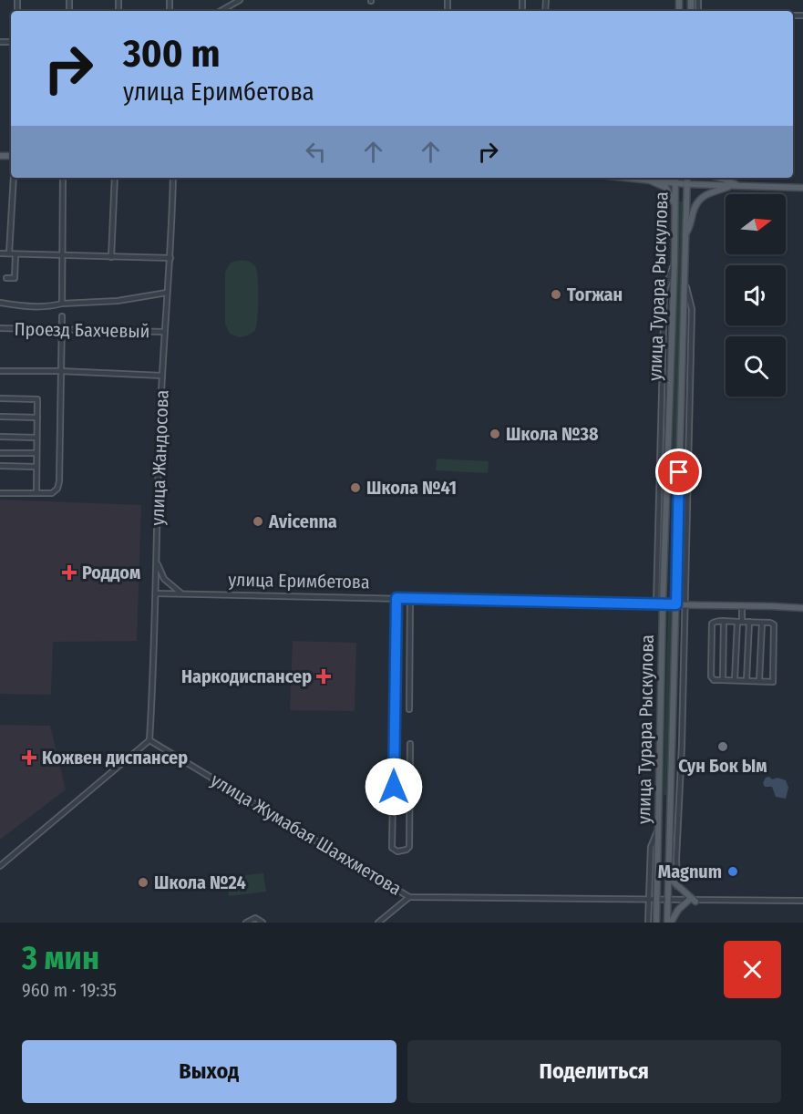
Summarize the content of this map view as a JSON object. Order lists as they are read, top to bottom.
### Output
{
  "streets": {
    "main road": ["улица Турара Рыскулова", "улица Еримбетова"],
    "street": ["Проезд Бахчевый", "улица Жандосова", "улица Жумабая Шаяхметова"]
  },
  "crossings": [
    ["улица Турара Рыскулова", "улица Еримбетова"],
    ["улица Турара Рыскулова", "улица Жумабая Шаяхметова"],
    ["Проезд Бахчевый", "улица Жандосова"],
    ["улица Жандосова", "улица Еримбетова"],
    ["улица Жандосова", "улица Жумабая Шаяхметова"]
  ],
  "places": {
    "other": [
      "Тогжан",
      "Школа №38",
      "Школа №41",
      "Avicenna",
      "Сун Бок Ым",
      "Magnum",
      "Школа №24"
    ],
    "health": ["Роддом", "Наркодиспансер", "Кожвен диспансер"]
  },
  "north": "right",
  "page": {
    "turn": ["300 m", "улица Еримбетова"],
    "heading": ["3 мин", "960 m · 19:35"],
    "buttons": ["Выход", "Поделиться"]
  }
}
